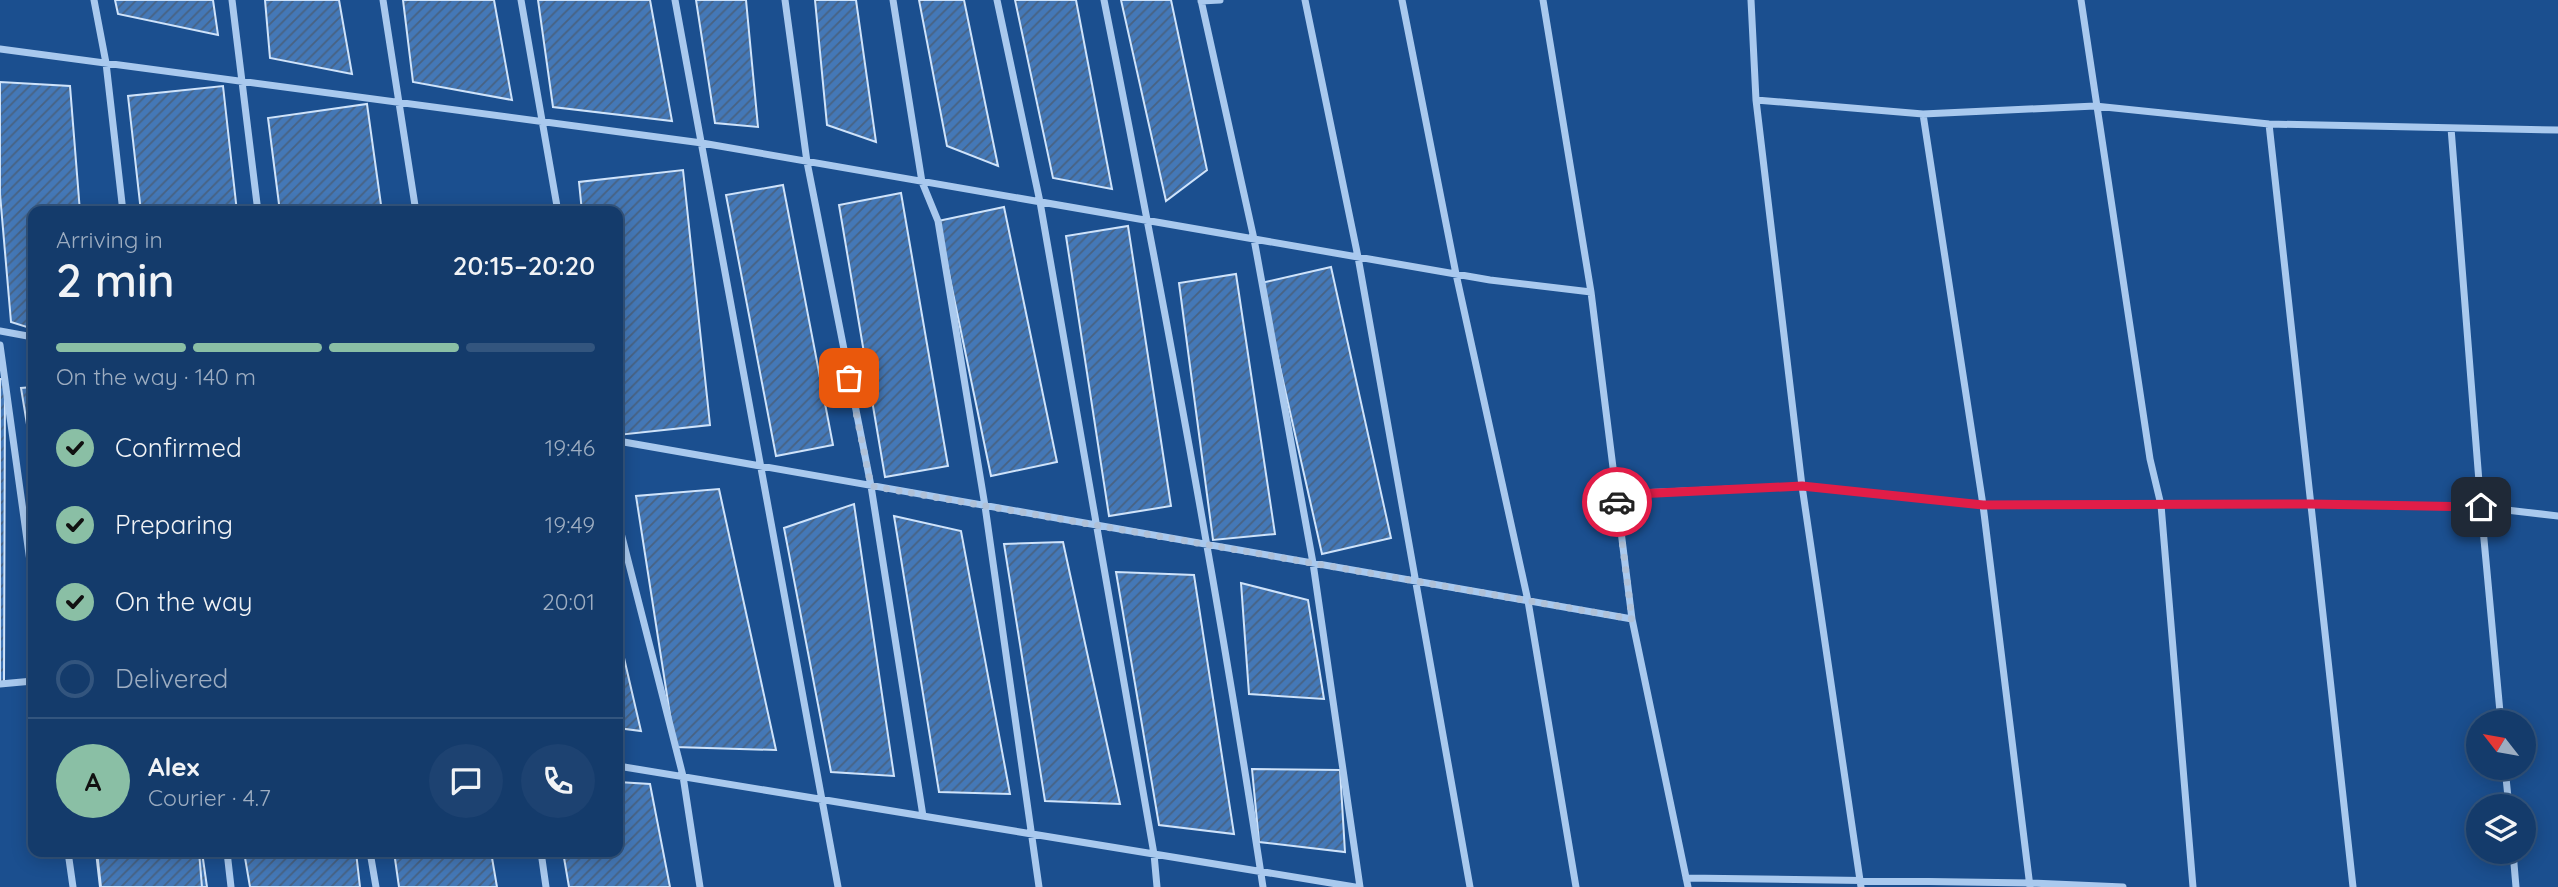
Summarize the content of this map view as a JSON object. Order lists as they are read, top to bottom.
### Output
{
  "north": "top left",
  "page": {
    "heading": ["2 min", "Arriving in", "20:15–20:20"],
    "panel": ["Alex", "Courier · 4.7"],
    "bar": "On the way · 140 m",
    "list": [
      ["Confirmed", "19:46"],
      ["Preparing", "19:49"],
      ["On the way", "20:01"],
      "Delivered"
    ],
    "round": "A"
  }
}
